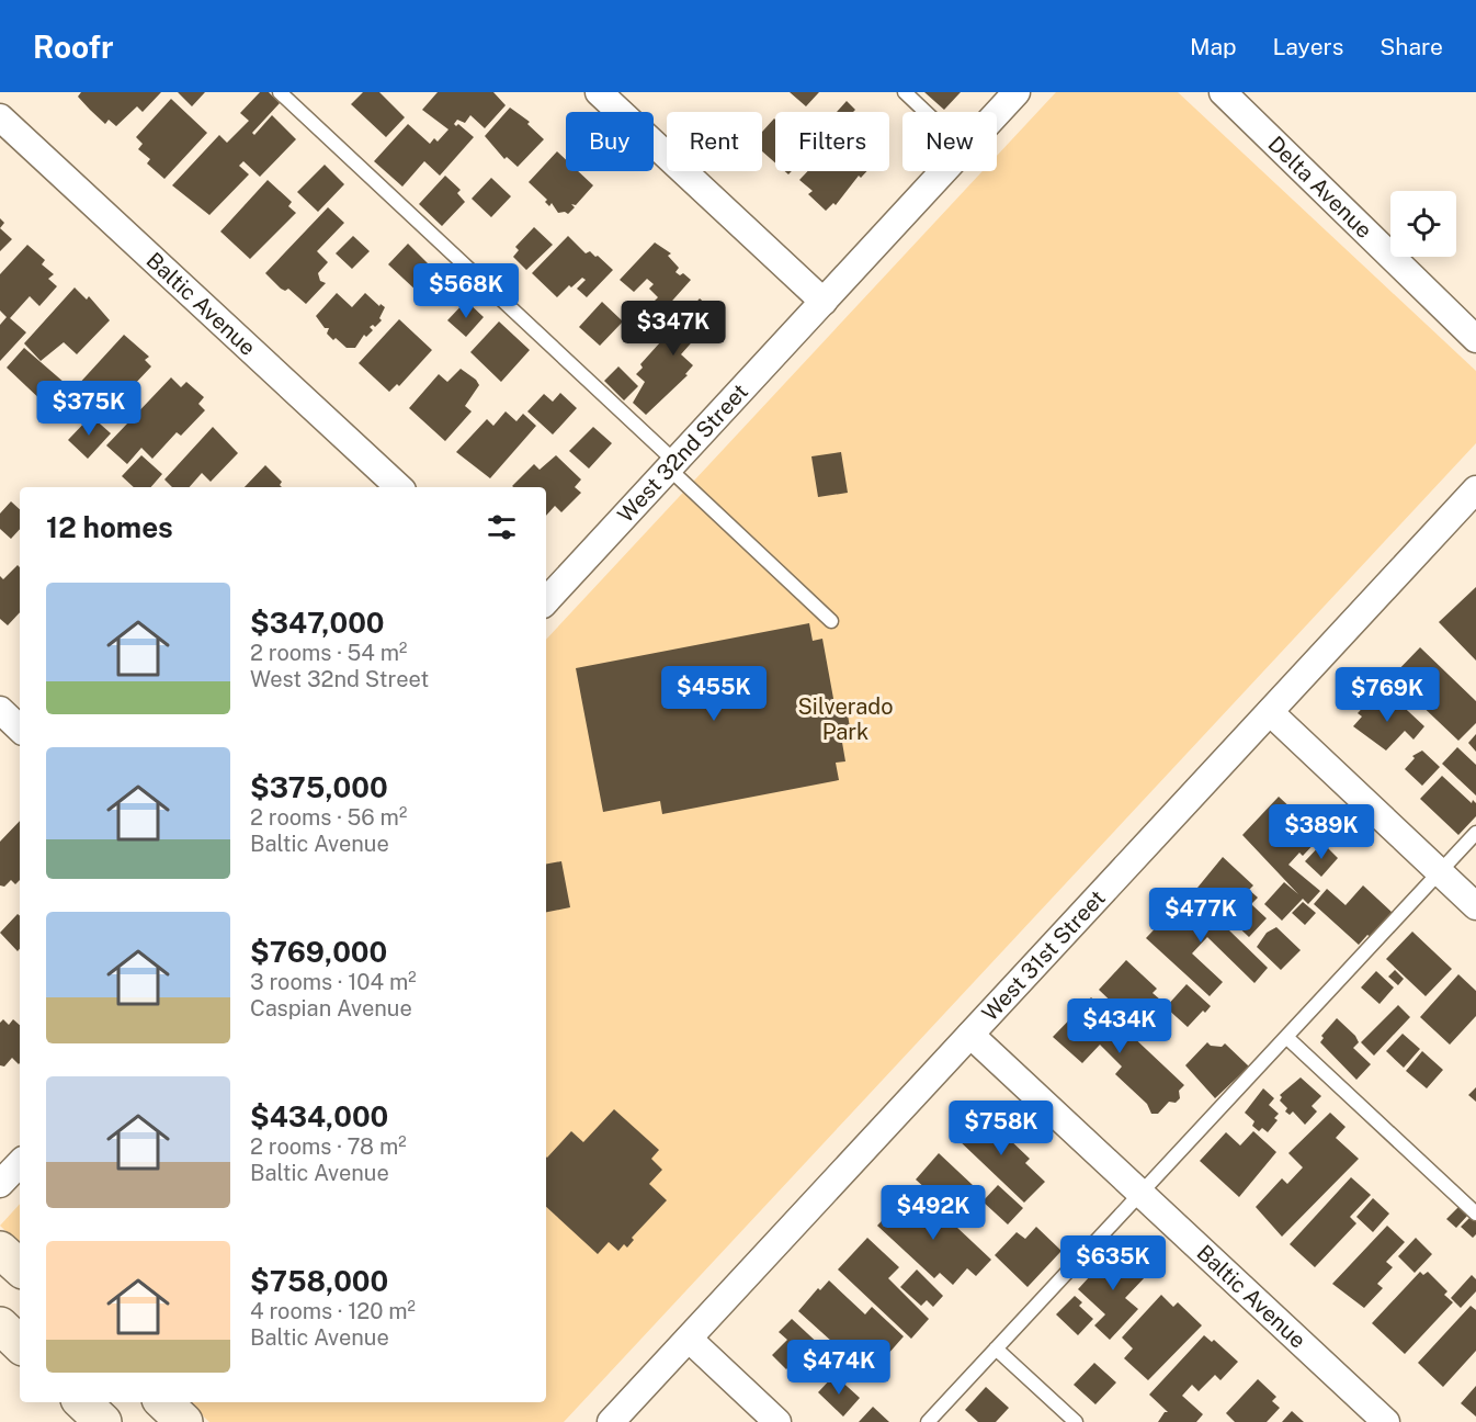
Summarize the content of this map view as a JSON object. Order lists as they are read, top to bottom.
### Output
{
  "streets": {
    "street": [
      "Delta Avenue",
      "Baltic Avenue",
      "West 32nd Street",
      "West 31st Street"
    ]
  },
  "crossings": [
    ["Baltic Avenue", "West 31st Street"]
  ],
  "parks": ["Silverado Park"],
  "page": {
    "header": "Roofr",
    "nav": ["Map", "Layers", "Share"],
    "chip": [
      "Buy",
      "Rent",
      "Filters",
      "New"
    ],
    "price": [
      "$568K",
      "$347K",
      "$375K",
      "$455K",
      "$769K",
      "$389K",
      "$477K",
      "$434K",
      "$758K",
      "$492K",
      "$635K",
      "$474K"
    ],
    "heading": "12 homes",
    "list": [
      {
        "name": "$347,000",
        "note": "2 rooms · 54 m² · West 32nd Street"
      },
      {
        "name": "$375,000",
        "note": "2 rooms · 56 m² · Baltic Avenue"
      },
      {
        "name": "$769,000",
        "note": "3 rooms · 104 m² · Caspian Avenue"
      },
      {
        "name": "$434,000",
        "note": "2 rooms · 78 m² · Baltic Avenue"
      },
      {
        "name": "$758,000",
        "note": "4 rooms · 120 m² · Baltic Avenue"
      }
    ]
  }
}
